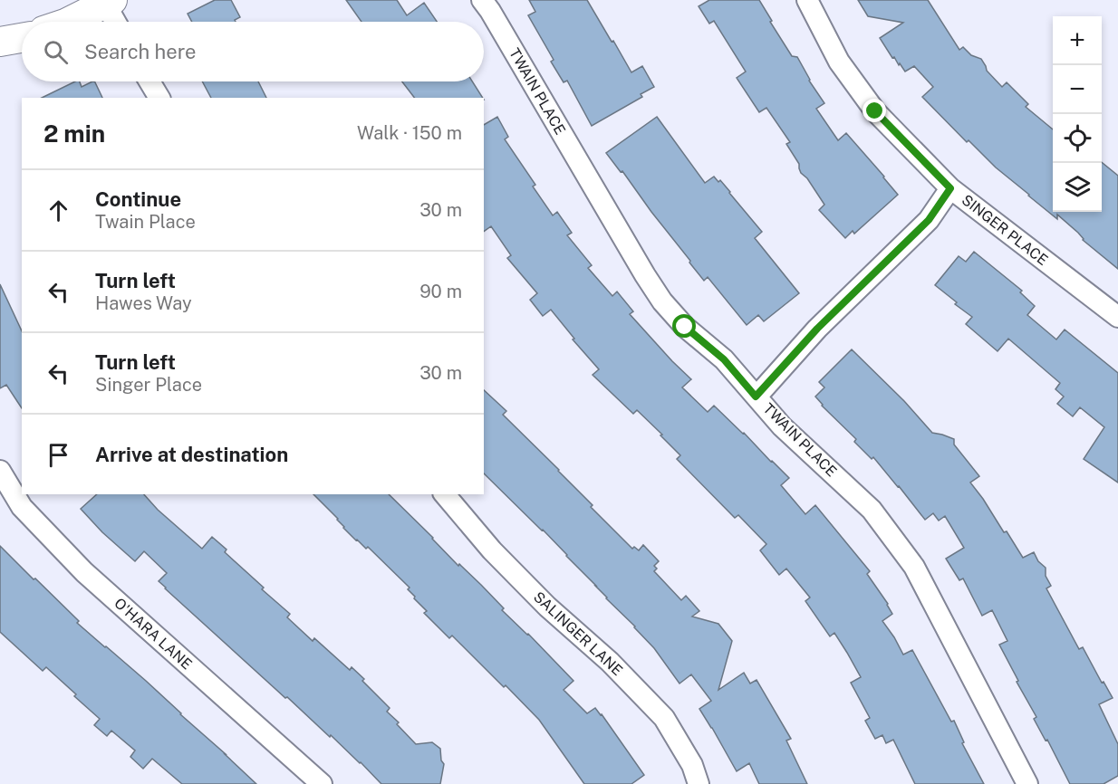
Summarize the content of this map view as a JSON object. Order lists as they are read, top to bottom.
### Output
{
  "streets": {
    "street": [
      "TWAIN PLACE",
      "SINGER PLACE",
      "O'HARA LANE",
      "SALINGER LANE"
    ]
  },
  "page": {
    "map_buttons": ["+", "−"],
    "search": "Search here",
    "heading": ["2 min", "Walk · 150 m"],
    "list": [
      ["Continue", "Twain Place", "30 m"],
      ["Turn left", "Hawes Way", "90 m"],
      ["Turn left", "Singer Place", "30 m"],
      "Arrive at destination"
    ]
  }
}
